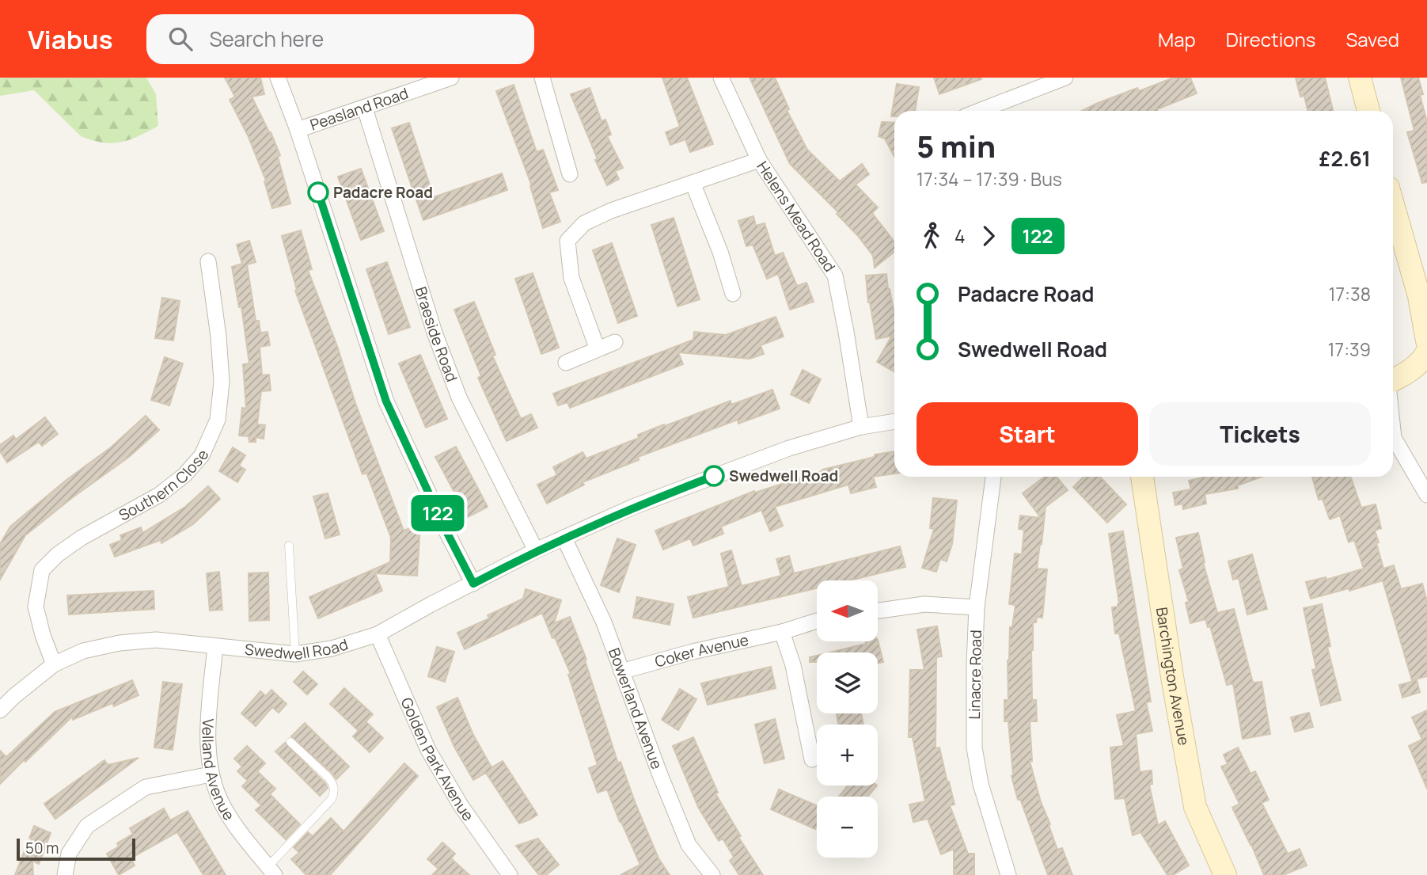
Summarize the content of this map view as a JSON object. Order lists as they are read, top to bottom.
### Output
{
  "streets": {
    "street": [
      "Peasland Road",
      "Helens Mead Road",
      "Braeside Road",
      "Southern Close",
      "Swedwell Road",
      "Coker Avenue",
      "Linacre Road",
      "Barchington Avenue",
      "Bowerland Avenue",
      "Golden Park Avenue",
      "Velland Avenue"
    ]
  },
  "crossings": [
    ["Peasland Road", "Braeside Road"],
    ["Helens Mead Road", "Swedwell Road"],
    ["Braeside Road", "Swedwell Road"],
    ["Southern Close", "Swedwell Road"],
    ["Swedwell Road", "Bowerland Avenue"],
    ["Swedwell Road", "Golden Park Avenue"],
    ["Swedwell Road", "Velland Avenue"],
    ["Coker Avenue", "Bowerland Avenue"]
  ],
  "places": ["Padacre Road", "Swedwell Road"],
  "lines": ["bus line 122"],
  "scale_bar": "50 m",
  "north": "left",
  "page": {
    "header": "Viabus",
    "search": "Search here",
    "nav": ["Map", "Directions", "Saved"],
    "on_map": "122",
    "heading": ["5 min", "17:34 – 17:39 · Bus", "£2.61"],
    "legs": ["4", "122"],
    "list": [
      {
        "name": "Padacre Road",
        "value": "17:38"
      },
      {
        "name": "Swedwell Road",
        "value": "17:39"
      }
    ],
    "buttons": ["Start", "Tickets"],
    "map_buttons": ["+", "−"],
    "scale": "50 m"
  }
}
